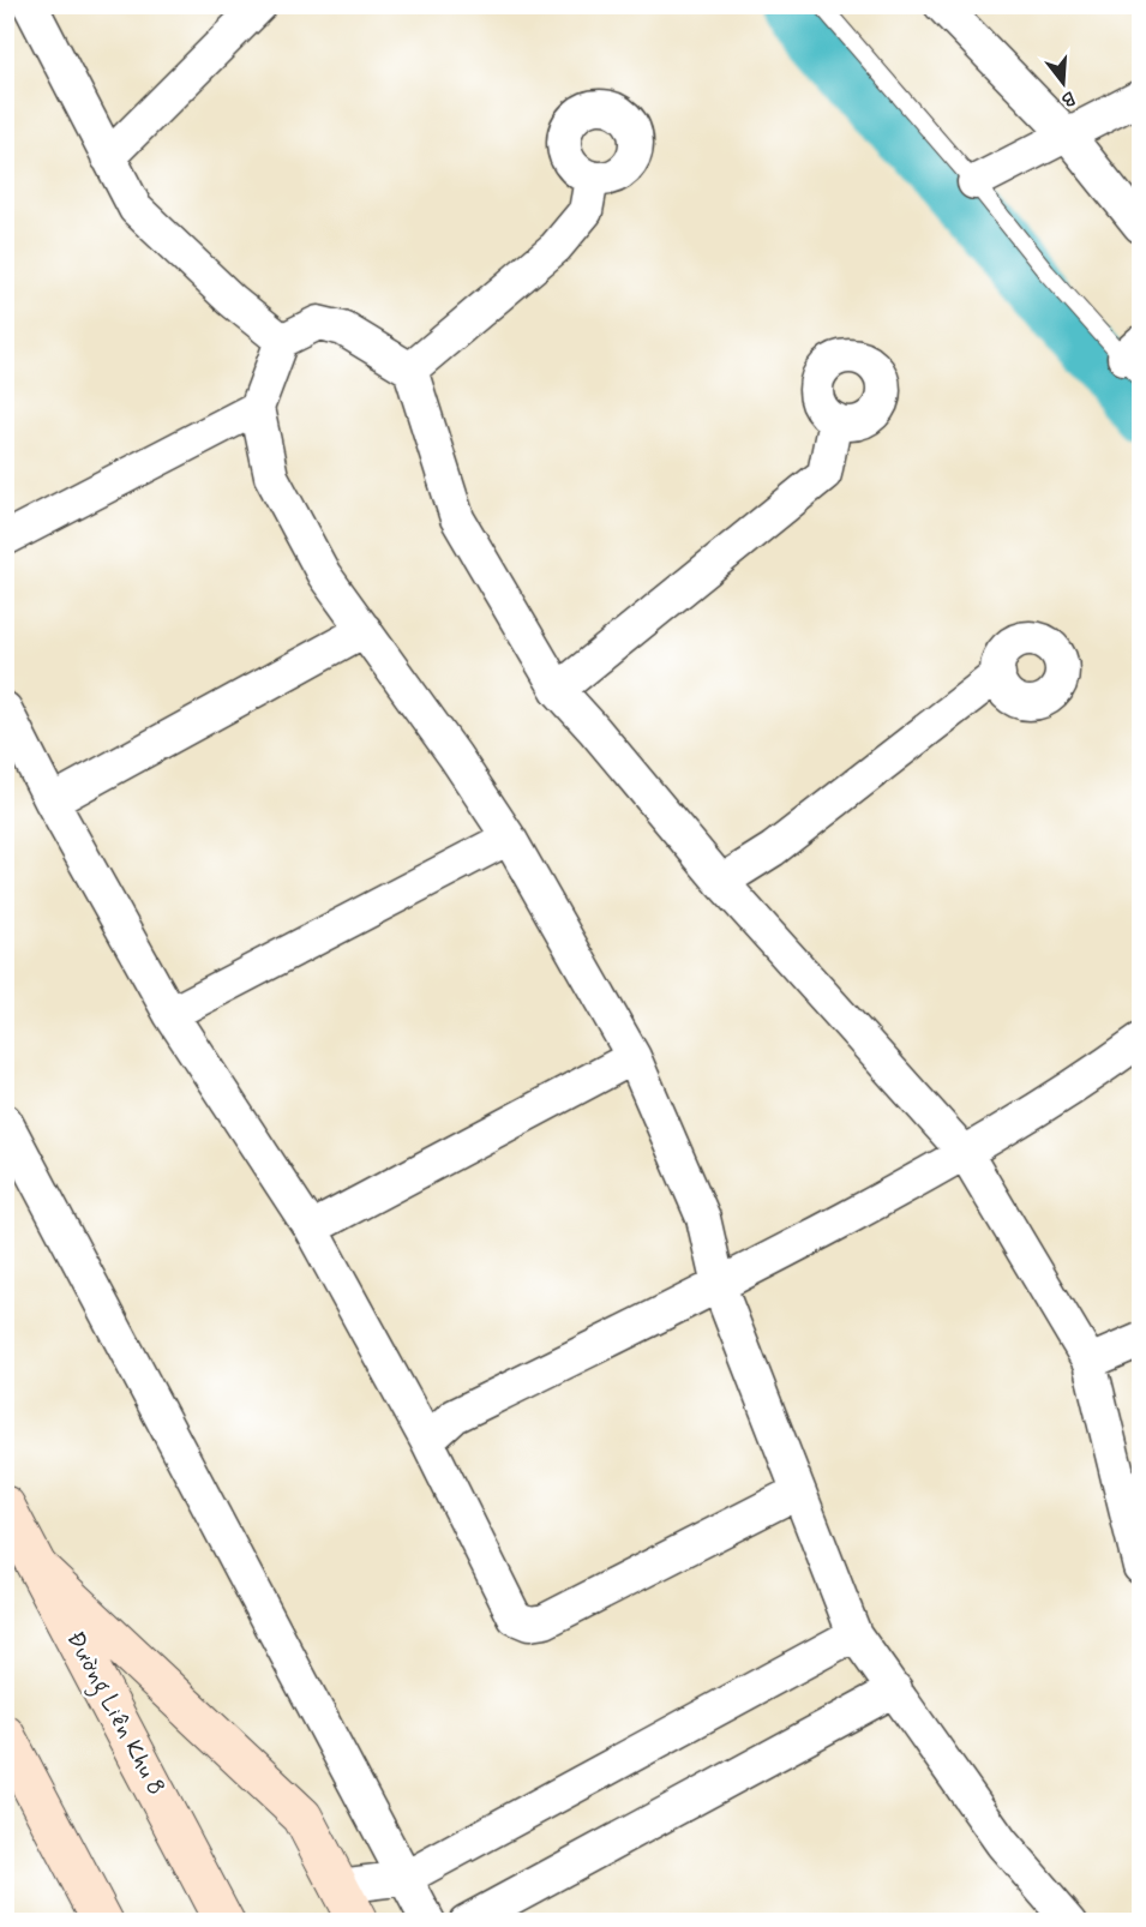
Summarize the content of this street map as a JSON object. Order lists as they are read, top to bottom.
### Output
{
  "streets": {
    "street": ["Đường Liên Khu 8"]
  },
  "north": "bottom"
}
